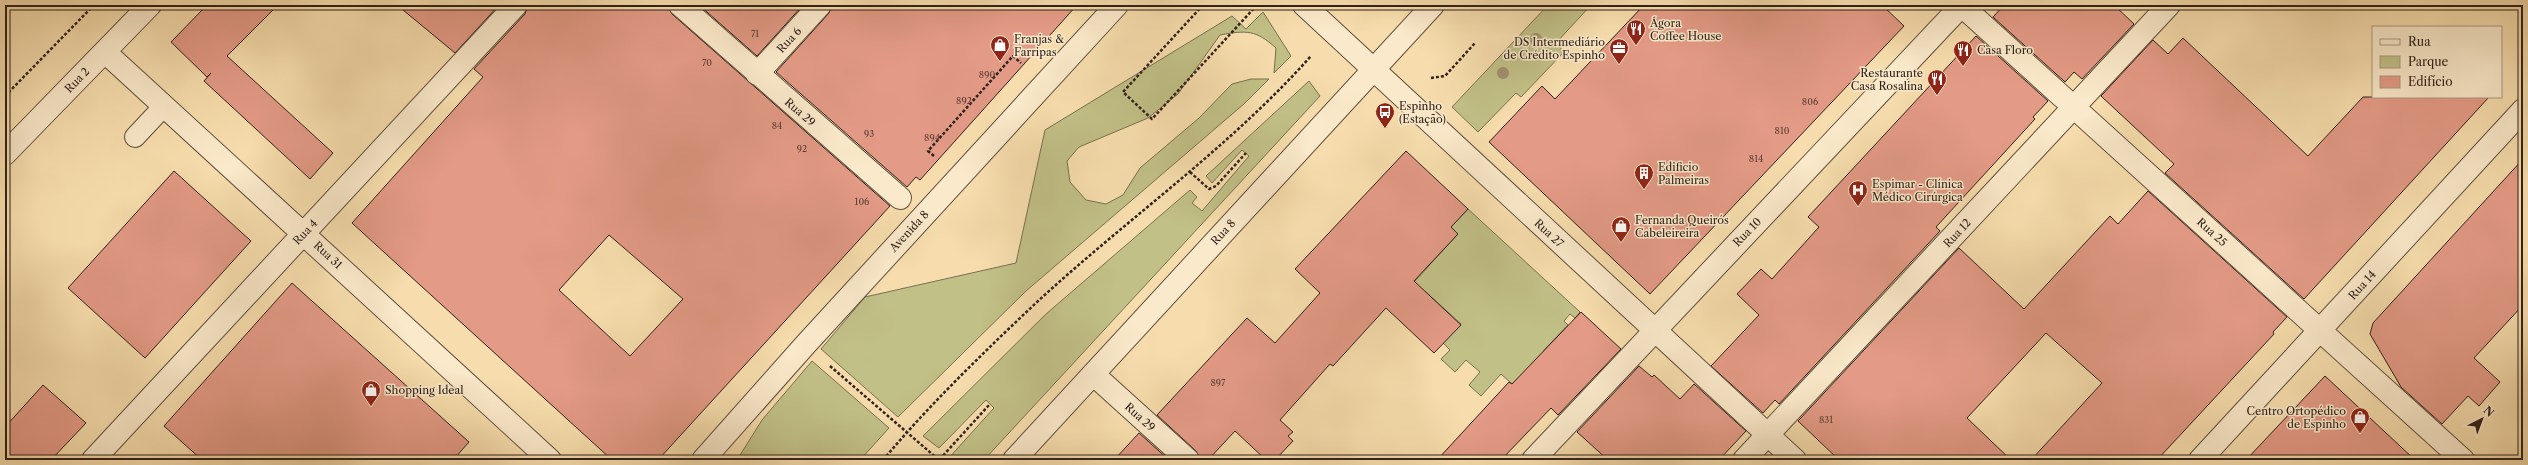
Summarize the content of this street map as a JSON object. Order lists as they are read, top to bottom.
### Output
{
  "streets": {
    "street": [
      "Rua 6",
      "Rua 2",
      "Rua 29",
      "Avenida 8",
      "Rua 4",
      "Rua 8",
      "Rua 10",
      "Rua 25",
      "Rua 27",
      "Rua 12",
      "Rua 31",
      "Rua 14"
    ]
  },
  "crossings": [
    ["Rua 6", "Rua 29"],
    ["Rua 2", "Rua 31"],
    ["Rua 29", "Avenida 8"],
    ["Rua 29", "Rua 8"],
    ["Rua 4", "Rua 31"],
    ["Rua 8", "Rua 27"],
    ["Rua 10", "Rua 25"],
    ["Rua 10", "Rua 27"],
    ["Rua 25", "Rua 12"],
    ["Rua 25", "Rua 14"],
    ["Rua 27", "Rua 12"]
  ],
  "places": {
    "restaurant": ["Ágora Coffee House", "Casa Floro", "Restaurante Casa Rosalina"],
    "shop": [
      "Franjas & Farripas",
      "Fernanda Queirós Cabeleireira",
      "Shopping Ideal",
      "Centro Ortopédico de Espinho"
    ],
    "office": ["DS Intermediário de Crédito Espinho"],
    "bus stop": ["Espinho (Estação)"],
    "building": ["Edificio Palmeiras"],
    "hospital": ["Espimar - Clínica Médico Cirúrgica"]
  },
  "house_numbers": [
    "71",
    "70",
    "890",
    "892",
    "806",
    "84",
    "810",
    "93",
    "894",
    "92",
    "814",
    "106",
    "897",
    "831"
  ],
  "legend": ["Rua", "Parque", "Edifício"],
  "north": "top right"
}
